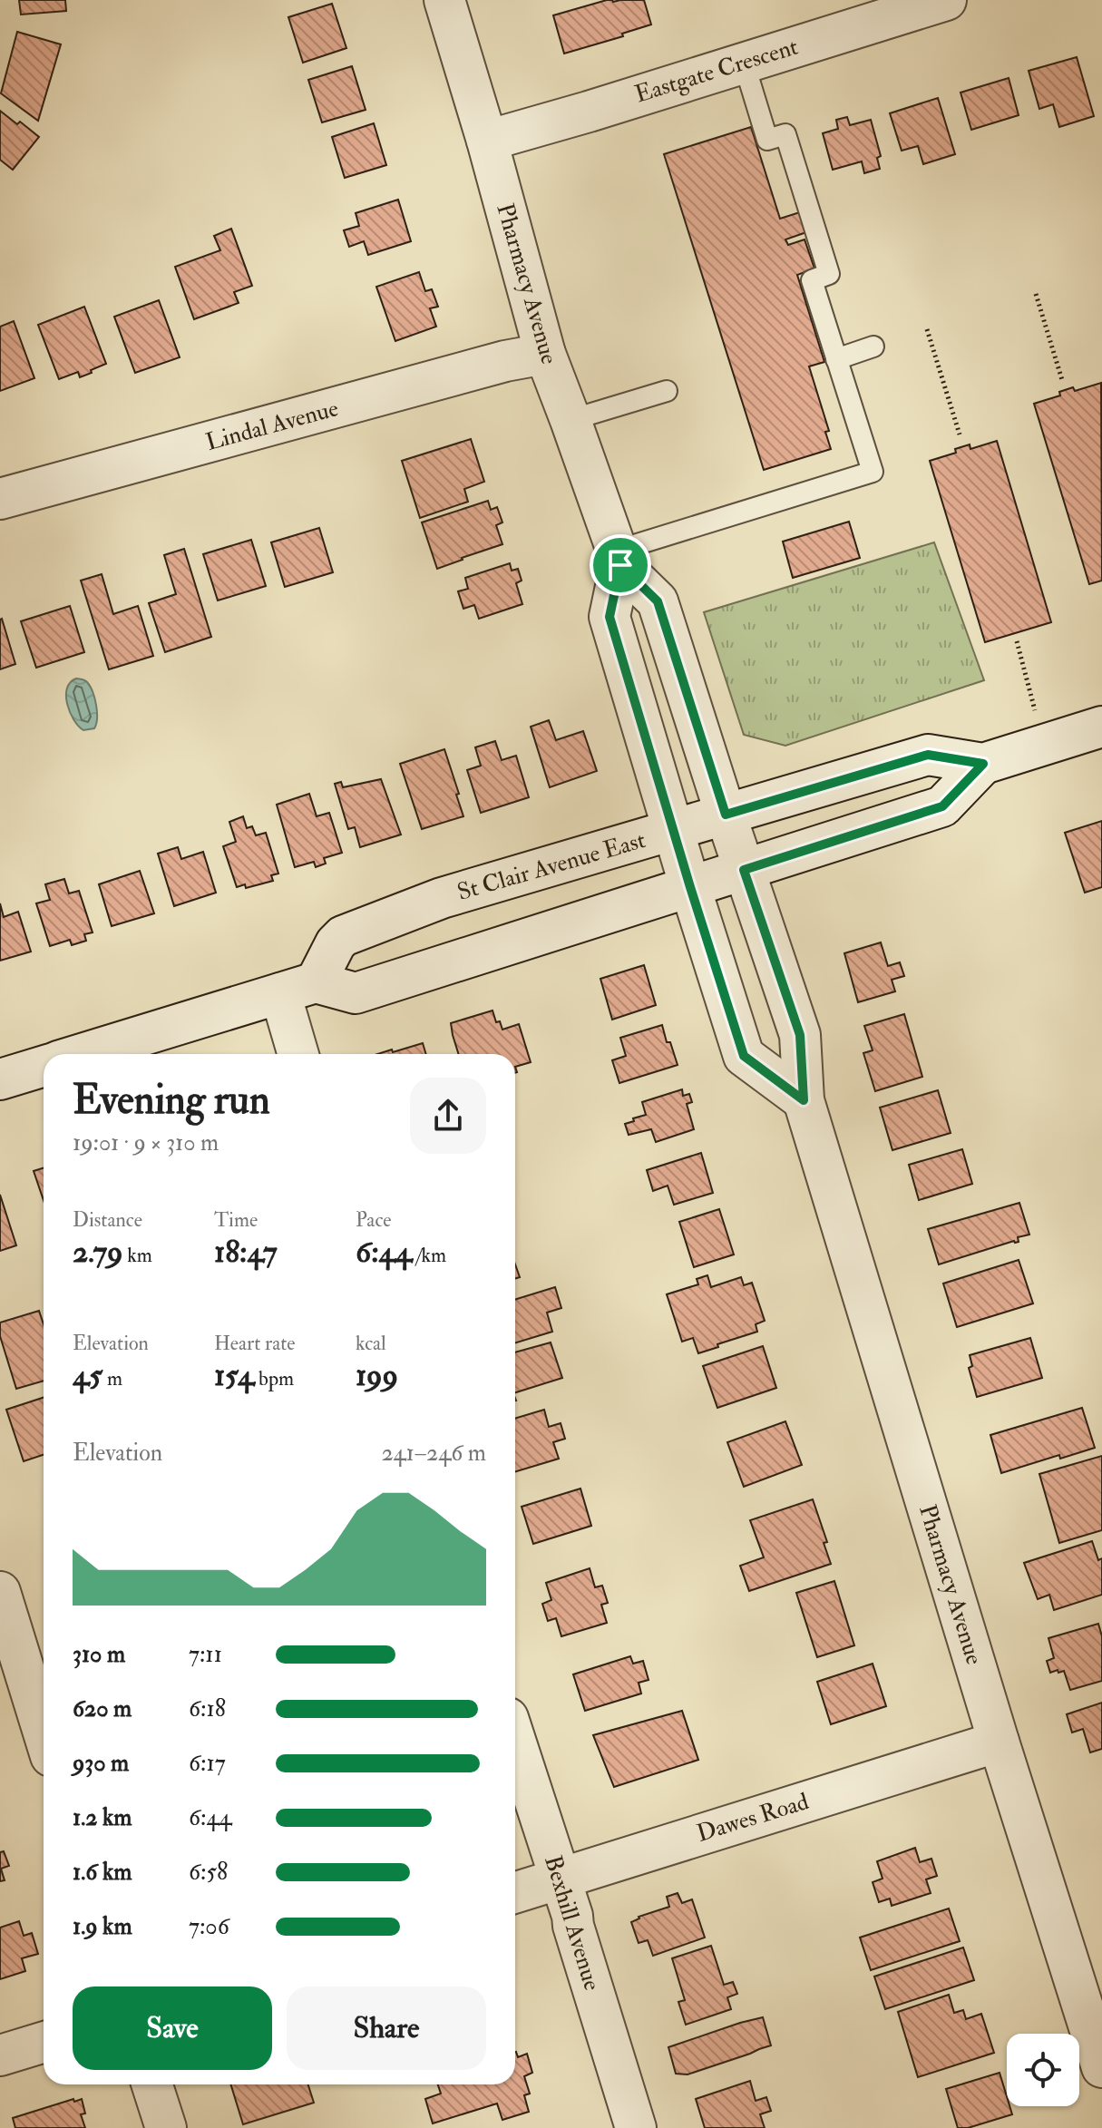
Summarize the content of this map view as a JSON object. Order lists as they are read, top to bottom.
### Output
{
  "streets": {
    "street": [
      "Eastgate Crescent",
      "Pharmacy Avenue",
      "Lindal Avenue",
      "St Clair Avenue East",
      "Dawes Road",
      "Bexhill Avenue"
    ]
  },
  "crossings": [
    ["Eastgate Crescent", "Pharmacy Avenue"],
    ["Pharmacy Avenue", "Lindal Avenue"],
    ["Pharmacy Avenue", "St Clair Avenue East"],
    ["Pharmacy Avenue", "Dawes Road"],
    ["Dawes Road", "Bexhill Avenue"]
  ],
  "page": {
    "heading": ["Evening run", "19:01 · 9 × 310 m"],
    "stats": [
      ["Distance", "2.79 km"],
      ["Time", "18:47"],
      ["Pace", "6:44 /km"],
      ["Elevation", "45 m"],
      ["Heart rate", "154 bpm"],
      ["kcal", "199"]
    ],
    "chart": ["Elevation", "241–246 m"],
    "list": [
      {
        "name": "310 m",
        "note": "7:11"
      },
      {
        "name": "620 m",
        "note": "6:18"
      },
      {
        "name": "930 m",
        "note": "6:17"
      },
      {
        "name": "1.2 km",
        "note": "6:44"
      },
      {
        "name": "1.6 km",
        "note": "6:58"
      },
      {
        "name": "1.9 km",
        "note": "7:06"
      }
    ],
    "buttons": ["Save", "Share"]
  }
}
